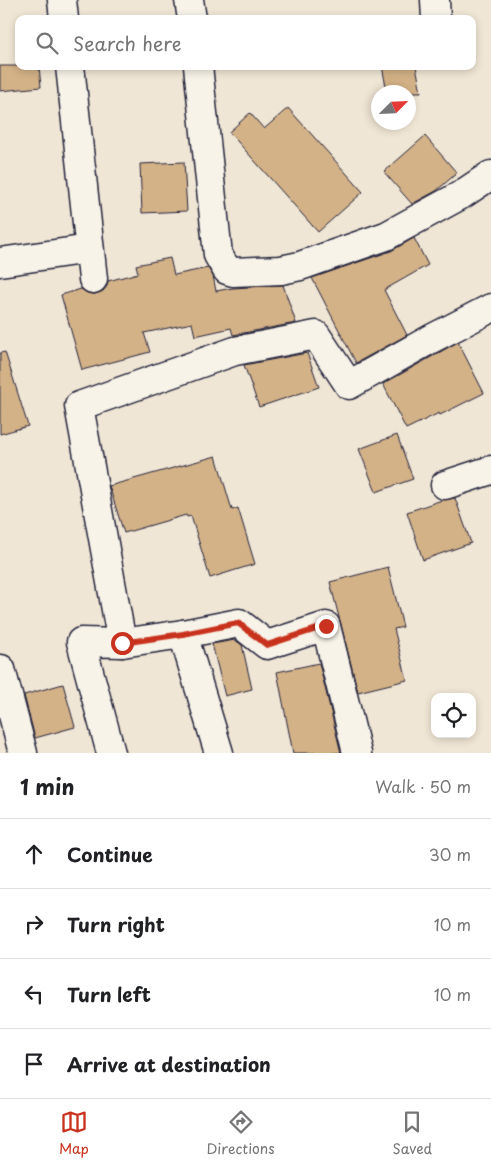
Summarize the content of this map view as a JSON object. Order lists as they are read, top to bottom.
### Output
{
  "north": "top right",
  "page": {
    "search": "Search here",
    "heading": ["1 min", "Walk · 50 m"],
    "list": [
      ["Continue", "30 m"],
      ["Turn right", "10 m"],
      ["Turn left", "10 m"],
      "Arrive at destination"
    ],
    "nav": ["Map", "Directions", "Saved"]
  }
}
